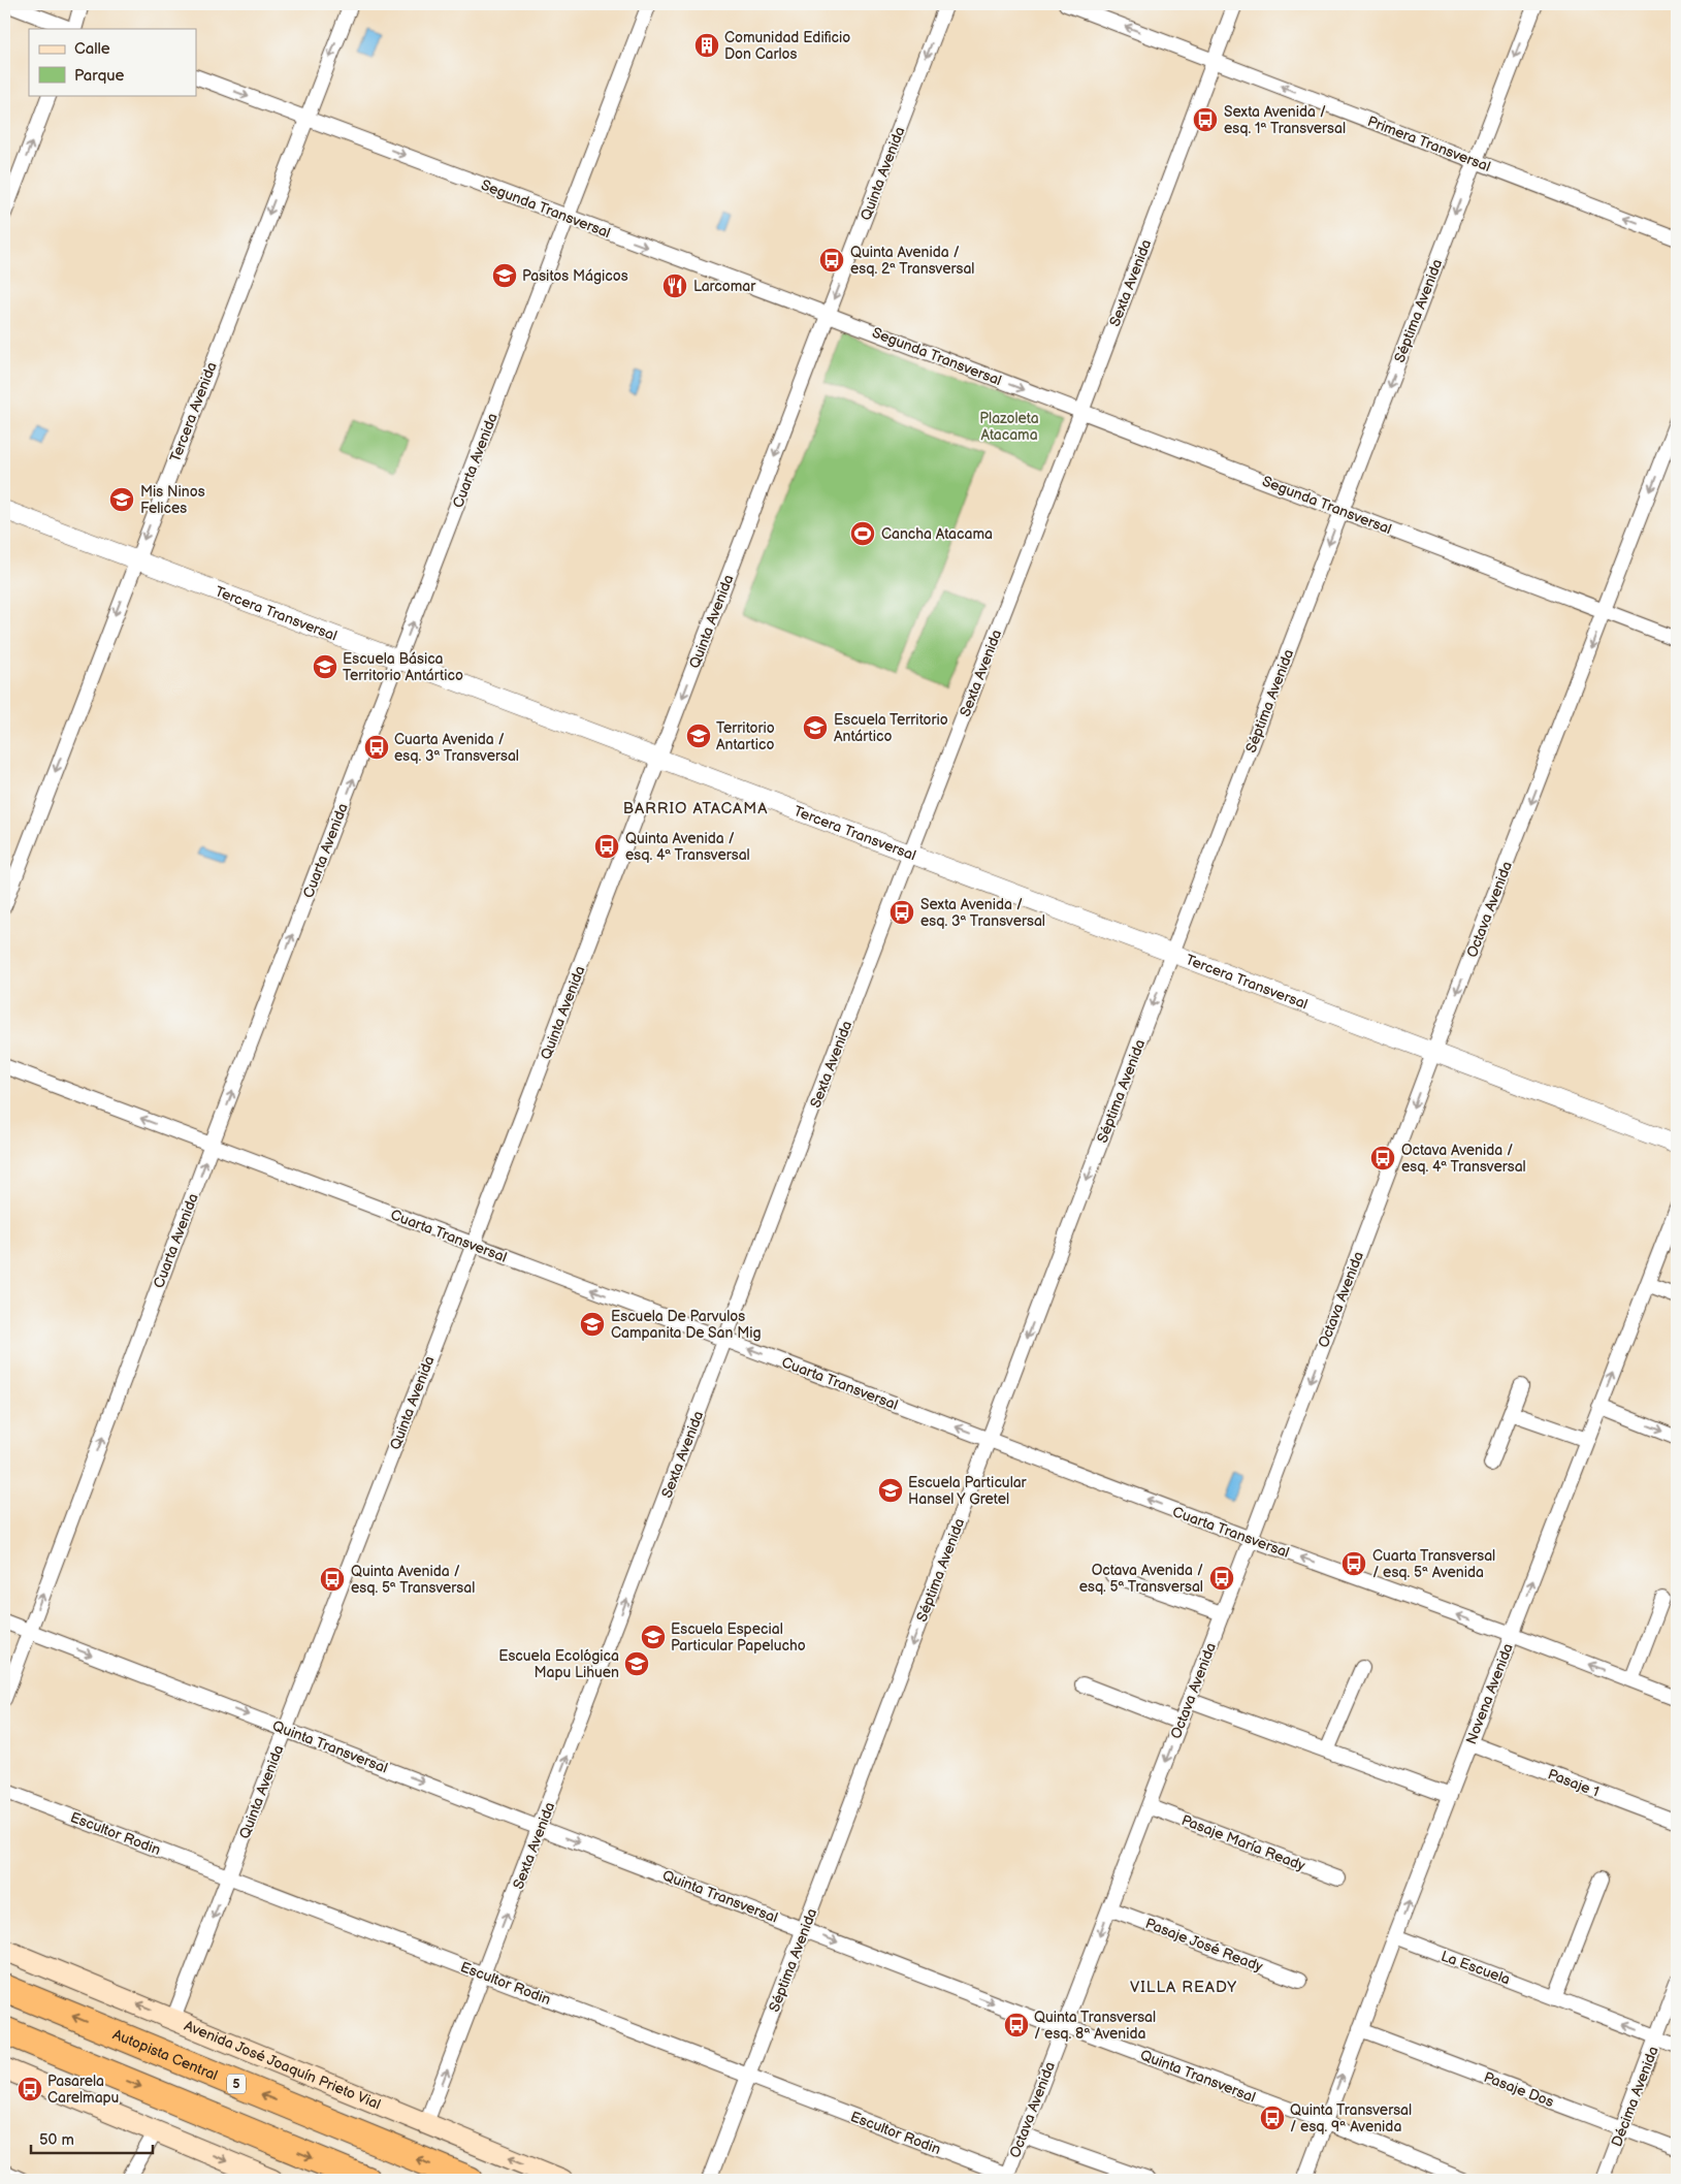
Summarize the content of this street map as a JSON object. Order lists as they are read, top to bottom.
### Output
{
  "streets": {
    "highway": ["Autopista Central", "5"],
    "main road": ["Avenida José Joaquín Prieto Vial"],
    "street": [
      "Primera Transversal",
      "Quinta Avenida",
      "Segunda Transversal",
      "Sexta Avenida",
      "Séptima Avenida",
      "Tercera Avenida",
      "Cuarta Avenida",
      "Tercera Transversal",
      "Octava Avenida",
      "Cuarta Transversal",
      "Novena Avenida",
      "Quinta Transversal",
      "Pasaje 1",
      "Escultor Rodin",
      "Pasaje María Ready",
      "Pasaje José Ready",
      "La Escuela",
      "Pasaje Dos",
      "Décima Avenida"
    ]
  },
  "crossings": [
    ["Primera Transversal", "Sexta Avenida"],
    ["Primera Transversal", "Séptima Avenida"],
    ["Quinta Avenida", "Segunda Transversal"],
    ["Quinta Avenida", "Tercera Transversal"],
    ["Quinta Avenida", "Cuarta Transversal"],
    ["Quinta Avenida", "Quinta Transversal"],
    ["Quinta Avenida", "Escultor Rodin"],
    ["Quinta Avenida", "Avenida José Joaquín Prieto Vial"],
    ["Segunda Transversal", "Sexta Avenida"],
    ["Segunda Transversal", "Séptima Avenida"],
    ["Segunda Transversal", "Tercera Avenida"],
    ["Segunda Transversal", "Cuarta Avenida"],
    ["Segunda Transversal", "Octava Avenida"],
    ["Sexta Avenida", "Tercera Transversal"],
    ["Sexta Avenida", "Cuarta Transversal"],
    ["Sexta Avenida", "Quinta Transversal"],
    ["Sexta Avenida", "Escultor Rodin"],
    ["Sexta Avenida", "Avenida José Joaquín Prieto Vial"],
    ["Séptima Avenida", "Tercera Transversal"],
    ["Séptima Avenida", "Cuarta Transversal"],
    ["Séptima Avenida", "Quinta Transversal"],
    ["Séptima Avenida", "Escultor Rodin"],
    ["Tercera Avenida", "Tercera Transversal"],
    ["Cuarta Avenida", "Tercera Transversal"],
    ["Cuarta Avenida", "Cuarta Transversal"],
    ["Cuarta Avenida", "Quinta Transversal"],
    ["Tercera Transversal", "Octava Avenida"],
    ["Octava Avenida", "Cuarta Transversal"],
    ["Octava Avenida", "Quinta Transversal"],
    ["Octava Avenida", "Escultor Rodin"],
    ["Octava Avenida", "Pasaje María Ready"],
    ["Octava Avenida", "Pasaje José Ready"],
    ["Cuarta Transversal", "Novena Avenida"],
    ["Novena Avenida", "Quinta Transversal"],
    ["Novena Avenida", "Pasaje 1"],
    ["Novena Avenida", "La Escuela"],
    ["Novena Avenida", "Pasaje Dos"],
    ["La Escuela", "Décima Avenida"],
    ["Pasaje Dos", "Décima Avenida"]
  ],
  "one_way": [
    "Primera Transversal",
    "Quinta Avenida",
    "Segunda Transversal",
    "Sexta Avenida",
    "Séptima Avenida",
    "Tercera Avenida",
    "Cuarta Avenida",
    "Octava Avenida",
    "Cuarta Transversal",
    "Novena Avenida",
    "Quinta Transversal",
    "La Escuela"
  ],
  "districts": ["BARRIO ATACAMA", "VILLA READY"],
  "parks": ["Plazoleta Atacama"],
  "places": {
    "building": ["Comunidad Edificio Don Carlos"],
    "bus stop": [
      "Sexta Avenida / esq. 1ª Transversal",
      "Quinta Avenida / esq. 2ª Transversal",
      "Cuarta Avenida / esq. 3ª Transversal",
      "Quinta Avenida / esq. 4ª Transversal",
      "Sexta Avenida / esq. 3ª Transversal",
      "Octava Avenida / esq. 4ª Transversal",
      "Cuarta Transversal / esq. 5ª Avenida",
      "Octava Avenida / esq. 5ª Transversal",
      "Quinta Avenida / esq. 5ª Transversal",
      "Quinta Transversal / esq. 8ª Avenida",
      "Pasarela Carelmapu",
      "Quinta Transversal / esq. 9ª Avenida"
    ],
    "school or university": [
      "Pasitos Mágicos",
      "Mis Ninos Felices",
      "Escuela Básica Territorio Antártico",
      "Escuela Territorio Antártico",
      "Territorio Antartico",
      "Escuela De Parvulos Campanita De San Mig",
      "Escuela Particular Hansel Y Gretel",
      "Escuela Especial Particular Papelucho",
      "Escuela Ecológica Mapu Lihuen"
    ],
    "restaurant": ["Larcomar"],
    "sports": ["Cancha Atacama"]
  },
  "legend": ["Calle", "Parque"],
  "scale_bar": "50 m"
}
